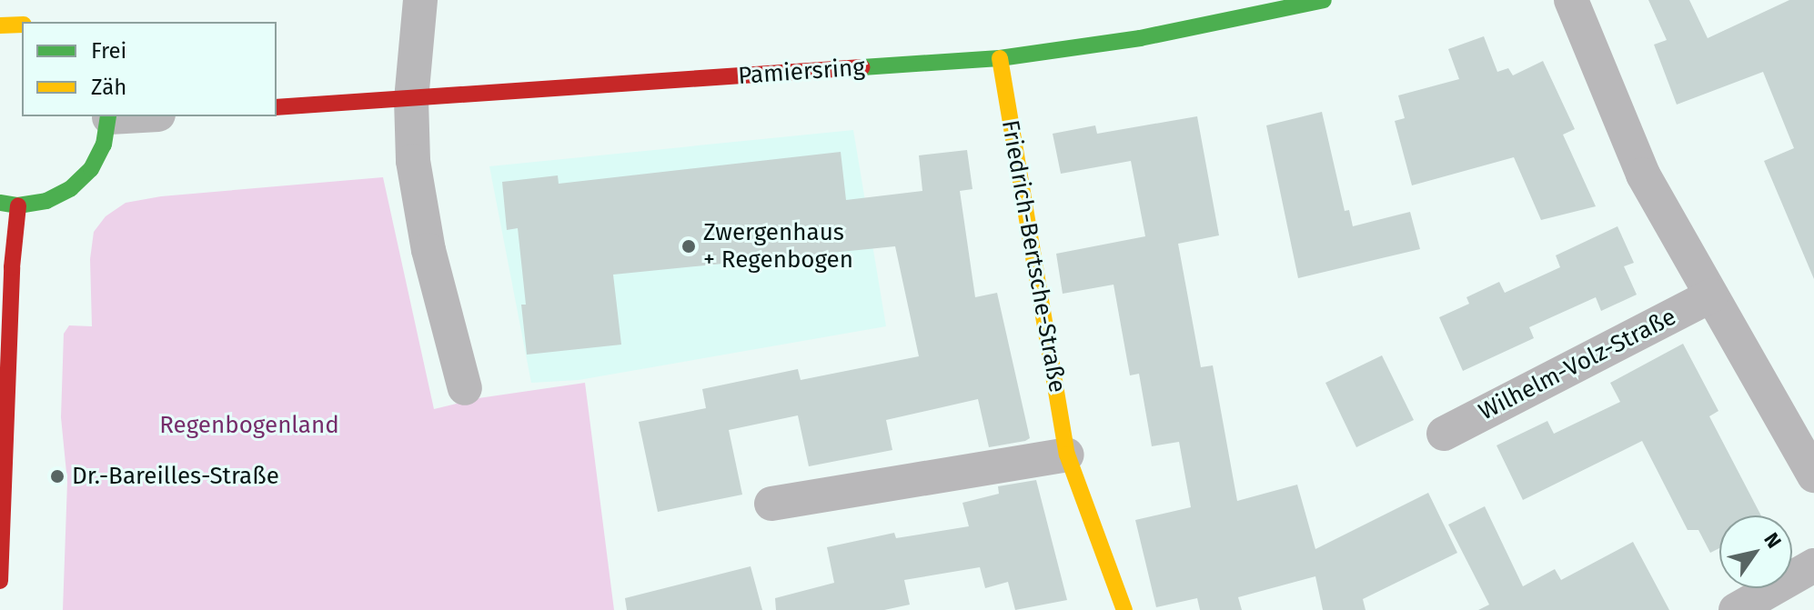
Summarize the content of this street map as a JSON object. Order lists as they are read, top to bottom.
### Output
{
  "streets": {
    "street": ["Pamiersring", "Friedrich-Bertsche-Straße", "Wilhelm-Volz-Straße"]
  },
  "crossings": [
    ["Pamiersring", "Friedrich-Bertsche-Straße"]
  ],
  "parks": ["Regenbogenland"],
  "places": ["Zwergenhaus + Regenbogen", "Dr.-Bareilles-Straße"],
  "legend": ["Frei", "Zäh"],
  "north": "top right"
}
